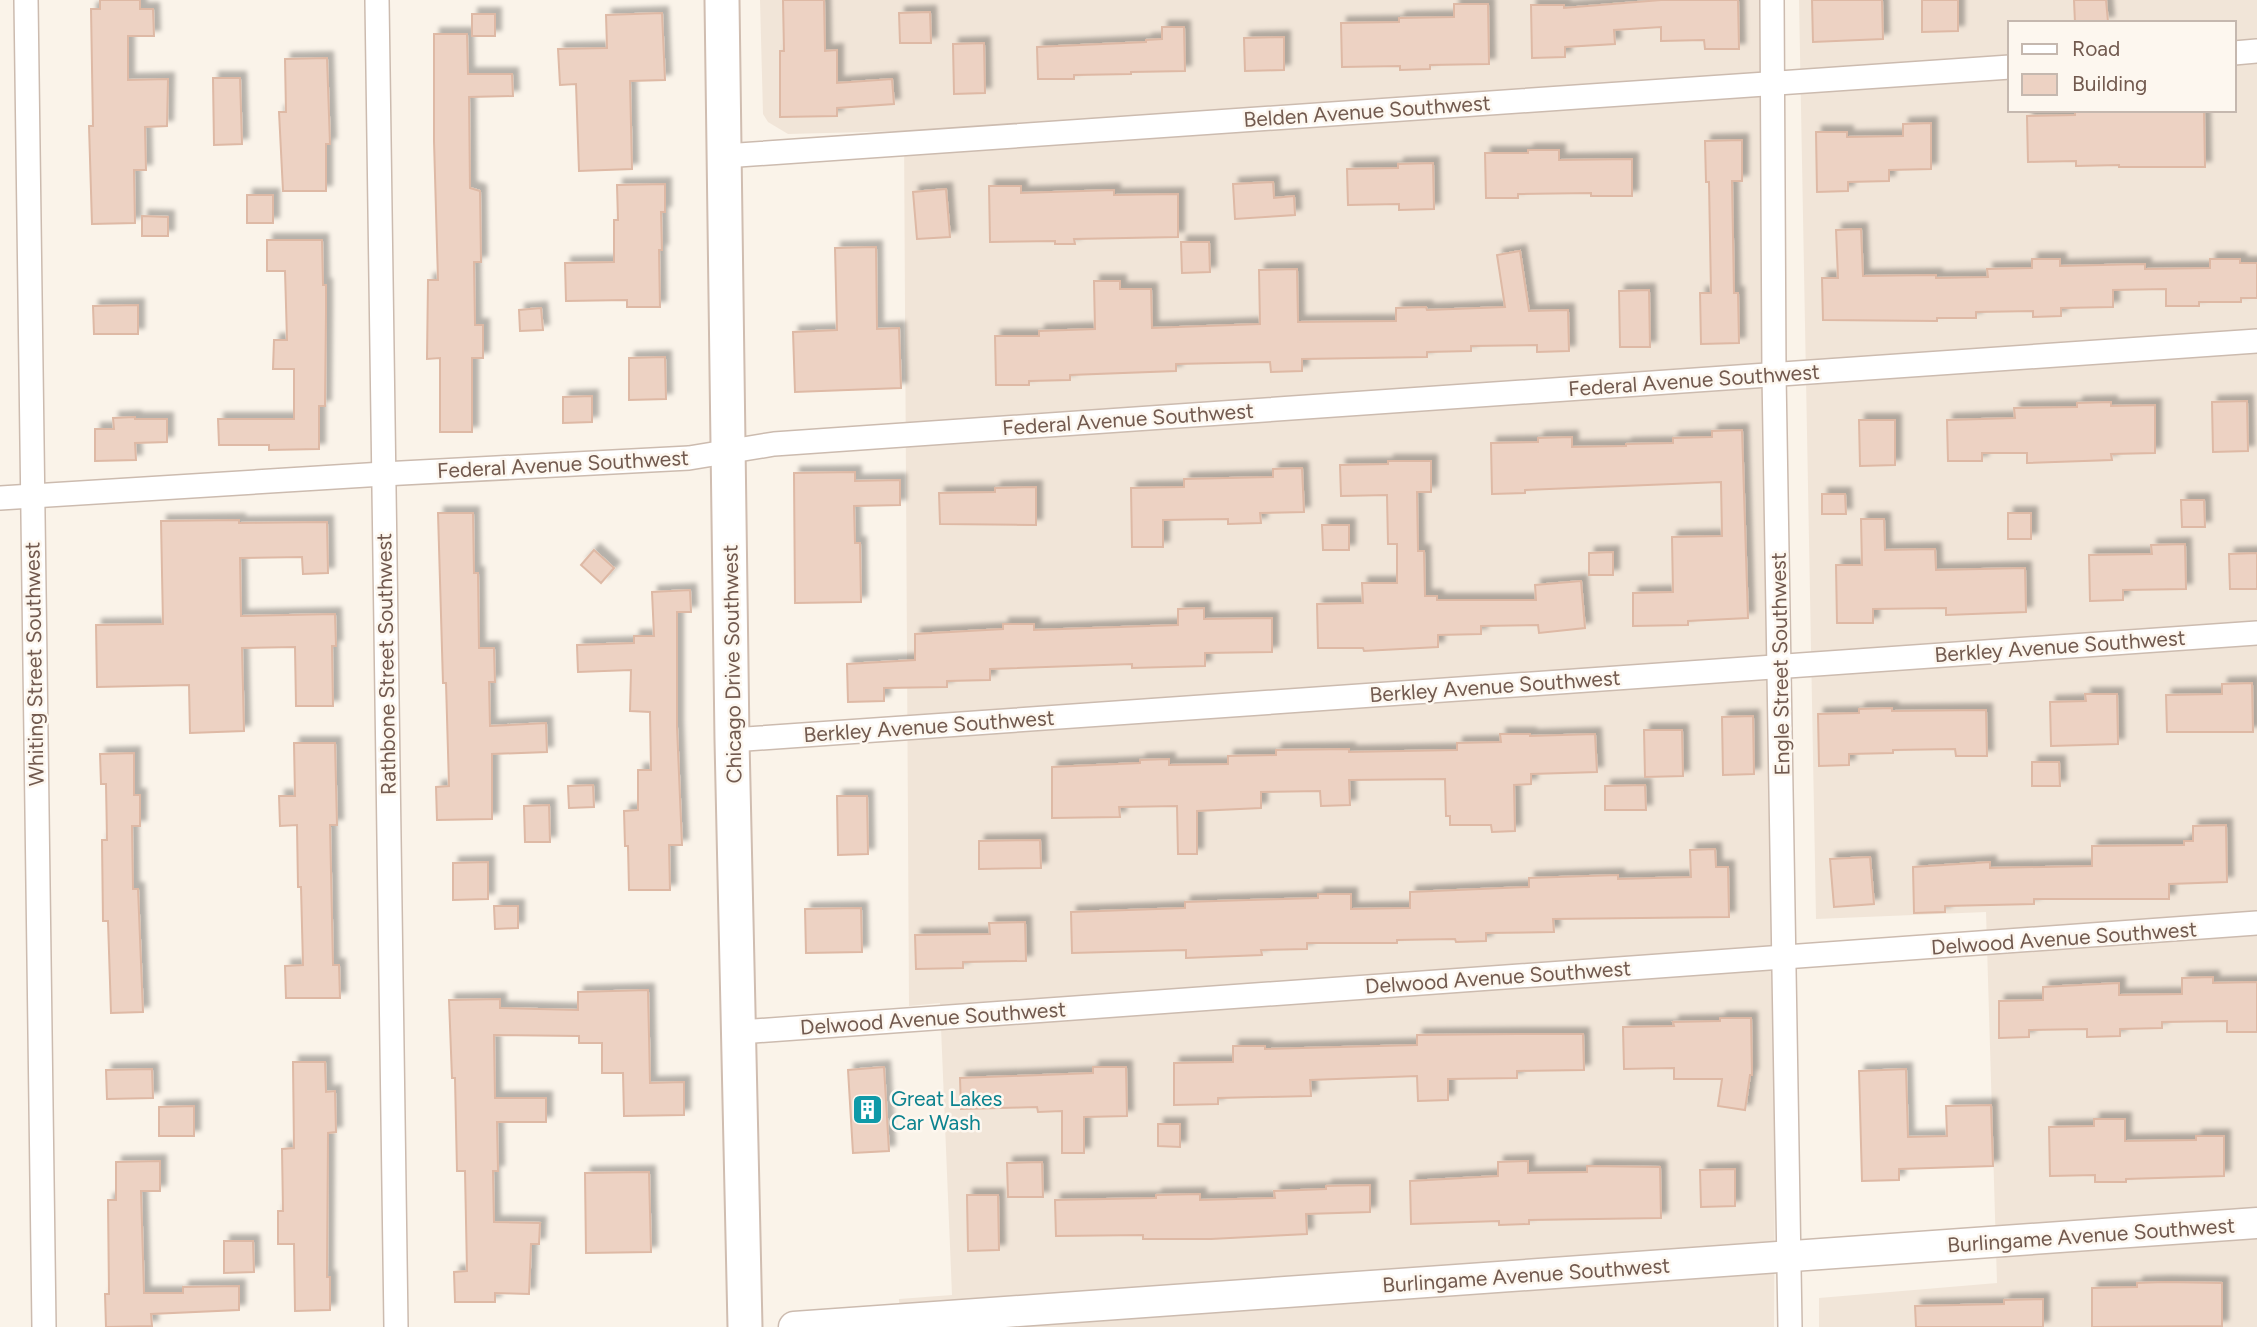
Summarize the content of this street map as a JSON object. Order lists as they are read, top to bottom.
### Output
{
  "streets": {
    "main road": ["Chicago Drive Southwest"],
    "street": [
      "Belden Avenue Southwest",
      "Federal Avenue Southwest",
      "Berkley Avenue Southwest",
      "Whiting Street Southwest",
      "Rathbone Street Southwest",
      "Engle Street Southwest",
      "Delwood Avenue Southwest",
      "Burlingame Avenue Southwest"
    ]
  },
  "crossings": [
    ["Belden Avenue Southwest", "Chicago Drive Southwest"],
    ["Belden Avenue Southwest", "Engle Street Southwest"],
    ["Federal Avenue Southwest", "Whiting Street Southwest"],
    ["Federal Avenue Southwest", "Rathbone Street Southwest"],
    ["Federal Avenue Southwest", "Chicago Drive Southwest"],
    ["Federal Avenue Southwest", "Engle Street Southwest"],
    ["Berkley Avenue Southwest", "Chicago Drive Southwest"],
    ["Berkley Avenue Southwest", "Engle Street Southwest"],
    ["Chicago Drive Southwest", "Delwood Avenue Southwest"],
    ["Engle Street Southwest", "Delwood Avenue Southwest"],
    ["Engle Street Southwest", "Burlingame Avenue Southwest"]
  ],
  "places": {
    "building": ["Great Lakes Car Wash"]
  },
  "legend": ["Road", "Building"]
}
